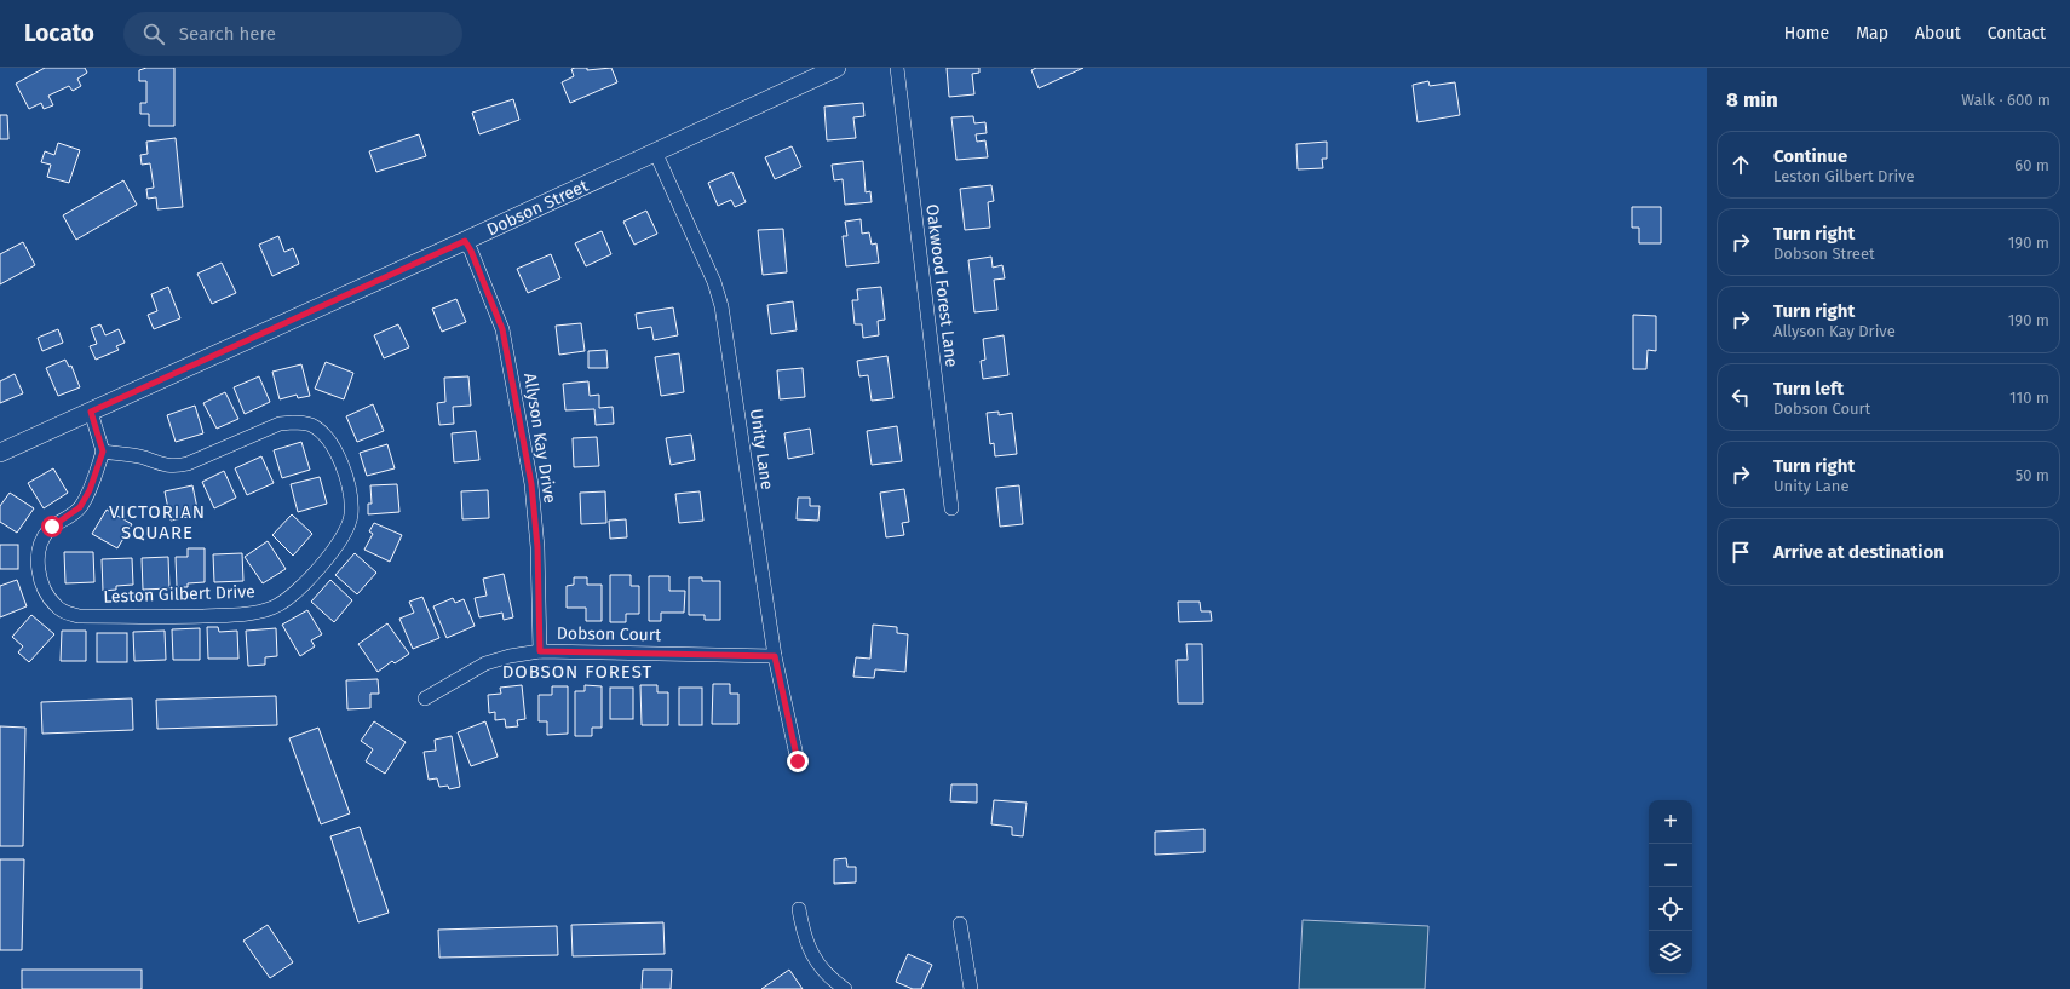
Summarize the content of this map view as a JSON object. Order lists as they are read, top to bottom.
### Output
{
  "streets": {
    "street": [
      "Dobson Street",
      "Oakwood Forest Lane",
      "Allyson Kay Drive",
      "Unity Lane",
      "Leston Gilbert Drive",
      "Dobson Court"
    ]
  },
  "crossings": [
    ["Dobson Street", "Allyson Kay Drive"],
    ["Dobson Street", "Unity Lane"],
    ["Allyson Kay Drive", "Dobson Court"],
    ["Unity Lane", "Dobson Court"]
  ],
  "districts": ["VICTORIAN SQUARE", "DOBSON FOREST"],
  "page": {
    "header": "Locato",
    "search": "Search here",
    "nav": [
      "Home",
      "Map",
      "About",
      "Contact"
    ],
    "heading": ["8 min", "Walk · 600 m"],
    "list": [
      ["Continue", "Leston Gilbert Drive", "60 m"],
      ["Turn right", "Dobson Street", "190 m"],
      ["Turn right", "Allyson Kay Drive", "190 m"],
      ["Turn left", "Dobson Court", "110 m"],
      ["Turn right", "Unity Lane", "50 m"],
      "Arrive at destination"
    ],
    "map_buttons": ["+", "−"]
  }
}
